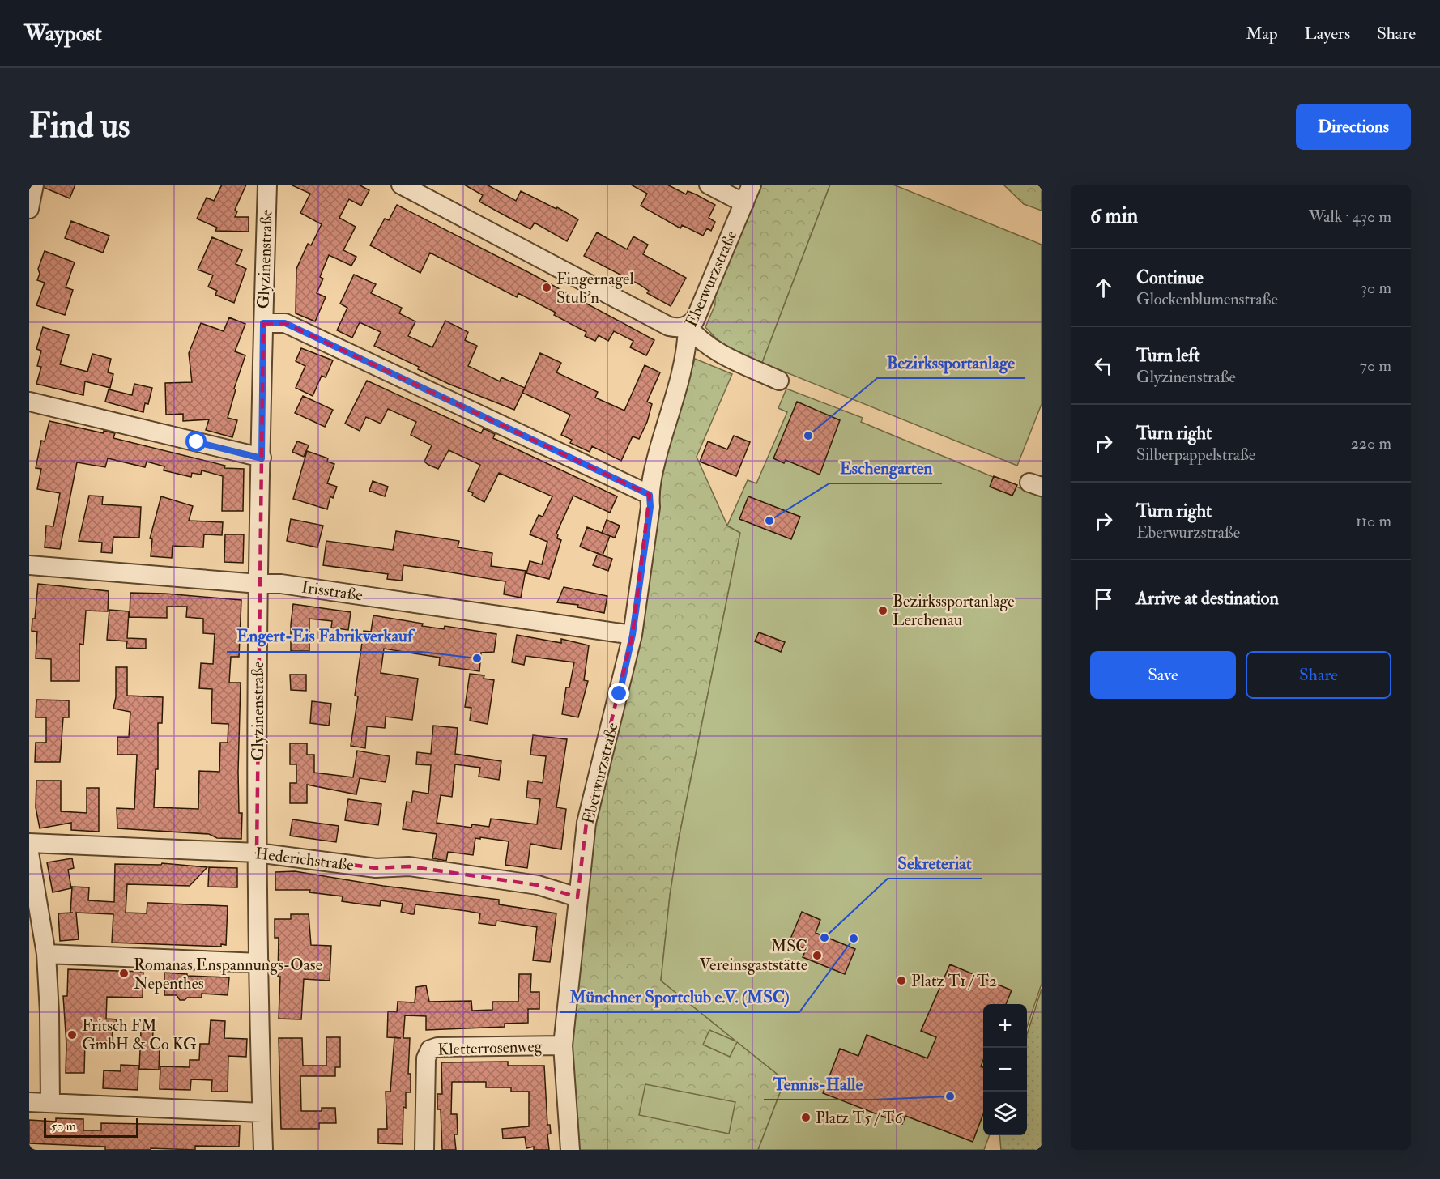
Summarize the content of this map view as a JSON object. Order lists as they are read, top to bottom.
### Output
{
  "streets": {
    "street": [
      "Glyzinenstraße",
      "Eberwurzstraße",
      "Irisstraße",
      "Hederichstraße",
      "Kletterrosenweg"
    ]
  },
  "crossings": [
    ["Glyzinenstraße", "Irisstraße"],
    ["Glyzinenstraße", "Hederichstraße"],
    ["Eberwurzstraße", "Irisstraße"],
    ["Eberwurzstraße", "Hederichstraße"],
    ["Eberwurzstraße", "Kletterrosenweg"]
  ],
  "places": [
    "Fingernagel Stub'n",
    "Bezirkssportanlage",
    "Eschengarten",
    "Bezirkssportanlage Lerchenau",
    "Engert-Eis Fabrikverkauf",
    "Sekreteriat",
    "Münchner Sportclub e.V. (MSC)",
    "MSC Vereinsgaststätte",
    "Romanas Enspannungs-Oase Nepenthes",
    "Platz T1 / T2",
    "Fritsch FM GmbH & Co KG",
    "Tennis-Halle",
    "Platz T5 / T6"
  ],
  "scale_bar": "50 m",
  "page": {
    "header": "Waypost",
    "nav": ["Map", "Layers", "Share"],
    "buttons": [
      "Directions",
      ["Save", "Share"]
    ],
    "title": "Find us",
    "heading": ["6 min", "Walk · 430 m"],
    "list": [
      ["Continue", "Glockenblumenstraße", "30 m"],
      ["Turn left", "Glyzinenstraße", "70 m"],
      ["Turn right", "Silberpappelstraße", "220 m"],
      ["Turn right", "Eberwurzstraße", "110 m"],
      "Arrive at destination"
    ],
    "map_buttons": ["+", "−"],
    "scale": "50 m"
  }
}
